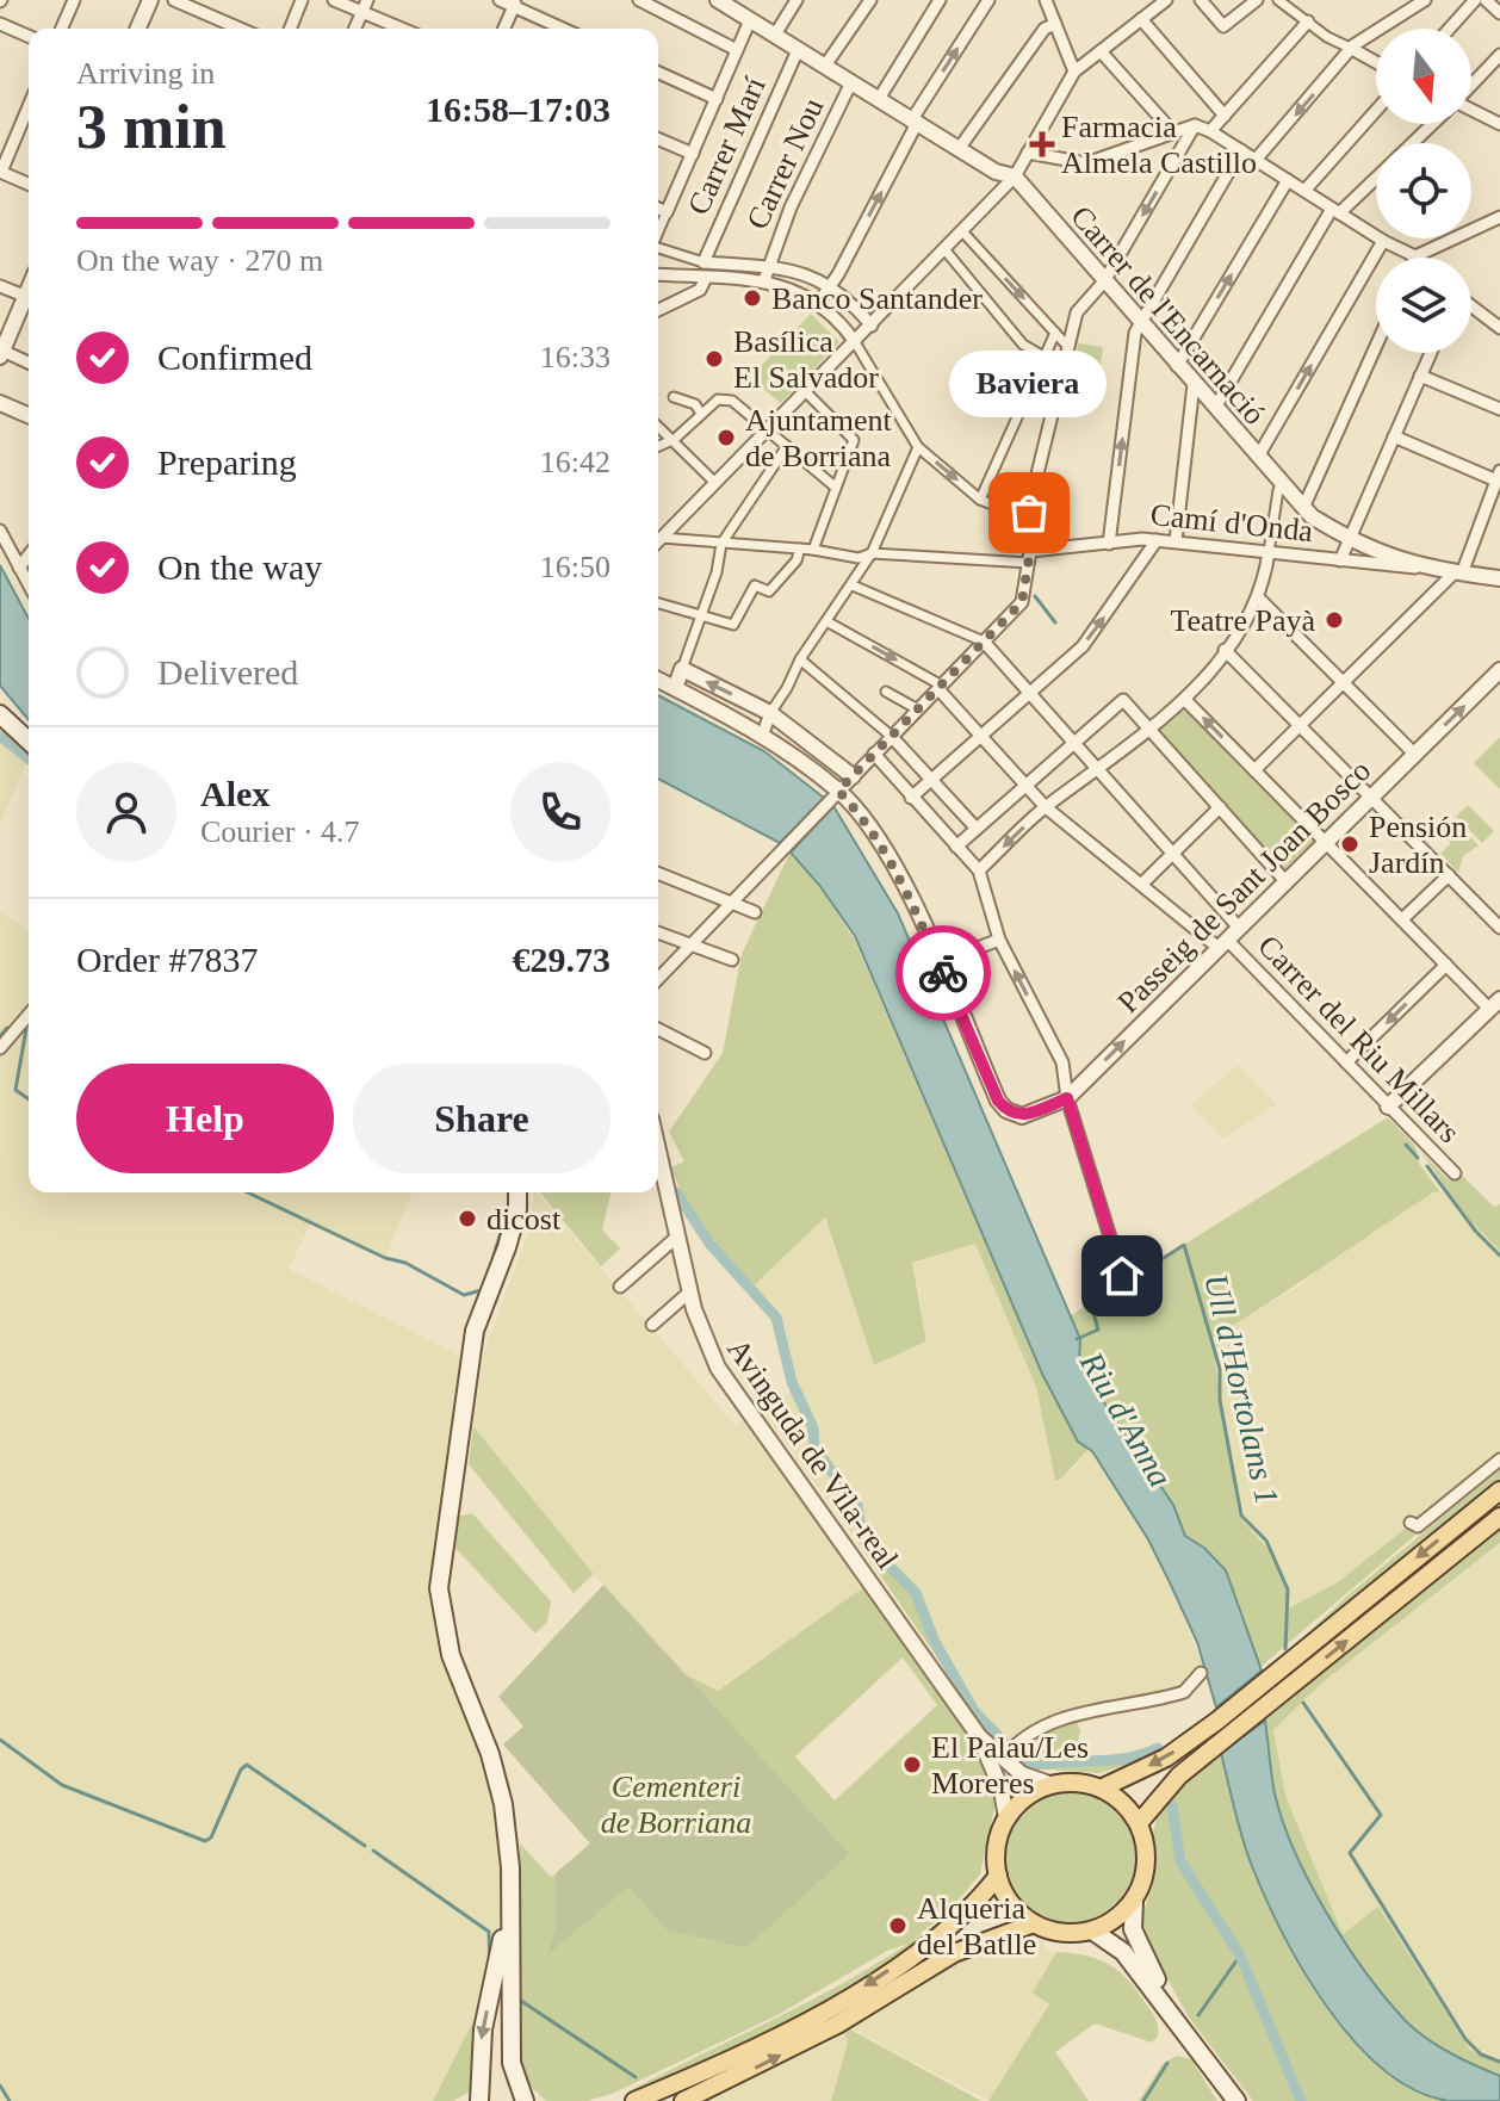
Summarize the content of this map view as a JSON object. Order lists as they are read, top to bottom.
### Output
{
  "streets": {
    "street": [
      "Carrer Marí",
      "Carrer Nou",
      "Carrer de l'Encarnació",
      "Camí d'Onda",
      "Passeig de Sant Joan Bosco",
      "Carrer del Riu Millars",
      "Avinguda de Vila-real"
    ]
  },
  "crossings": [
    ["Carrer de l'Encarnació", "Camí d'Onda"],
    ["Passeig de Sant Joan Bosco", "Carrer del Riu Millars"]
  ],
  "water": ["Ull d'Hortolans 1", "Riu d'Anna"],
  "parks": ["Cementeri de Borriana"],
  "places": {
    "health": ["Farmacia Almela Castillo"],
    "other": [
      "Banco Santander",
      "Basílica El Salvador",
      "Ajuntament de Borriana",
      "Baviera",
      "Teatre Payà",
      "Pensión Jardín",
      "dicost",
      "El Palau/Les Moreres",
      "Alqueria del Batlle"
    ]
  },
  "north": "bottom",
  "page": {
    "heading": ["3 min", "Arriving in", "16:58–17:03"],
    "panel": [
      "Alex",
      "Courier · 4.7",
      "Order #7837",
      "€29.73"
    ],
    "bar": "On the way · 270 m",
    "list": [
      ["Confirmed", "16:33"],
      ["Preparing", "16:42"],
      ["On the way", "16:50"],
      "Delivered"
    ],
    "bubble": "Baviera",
    "buttons": ["Help", "Share"]
  }
}
